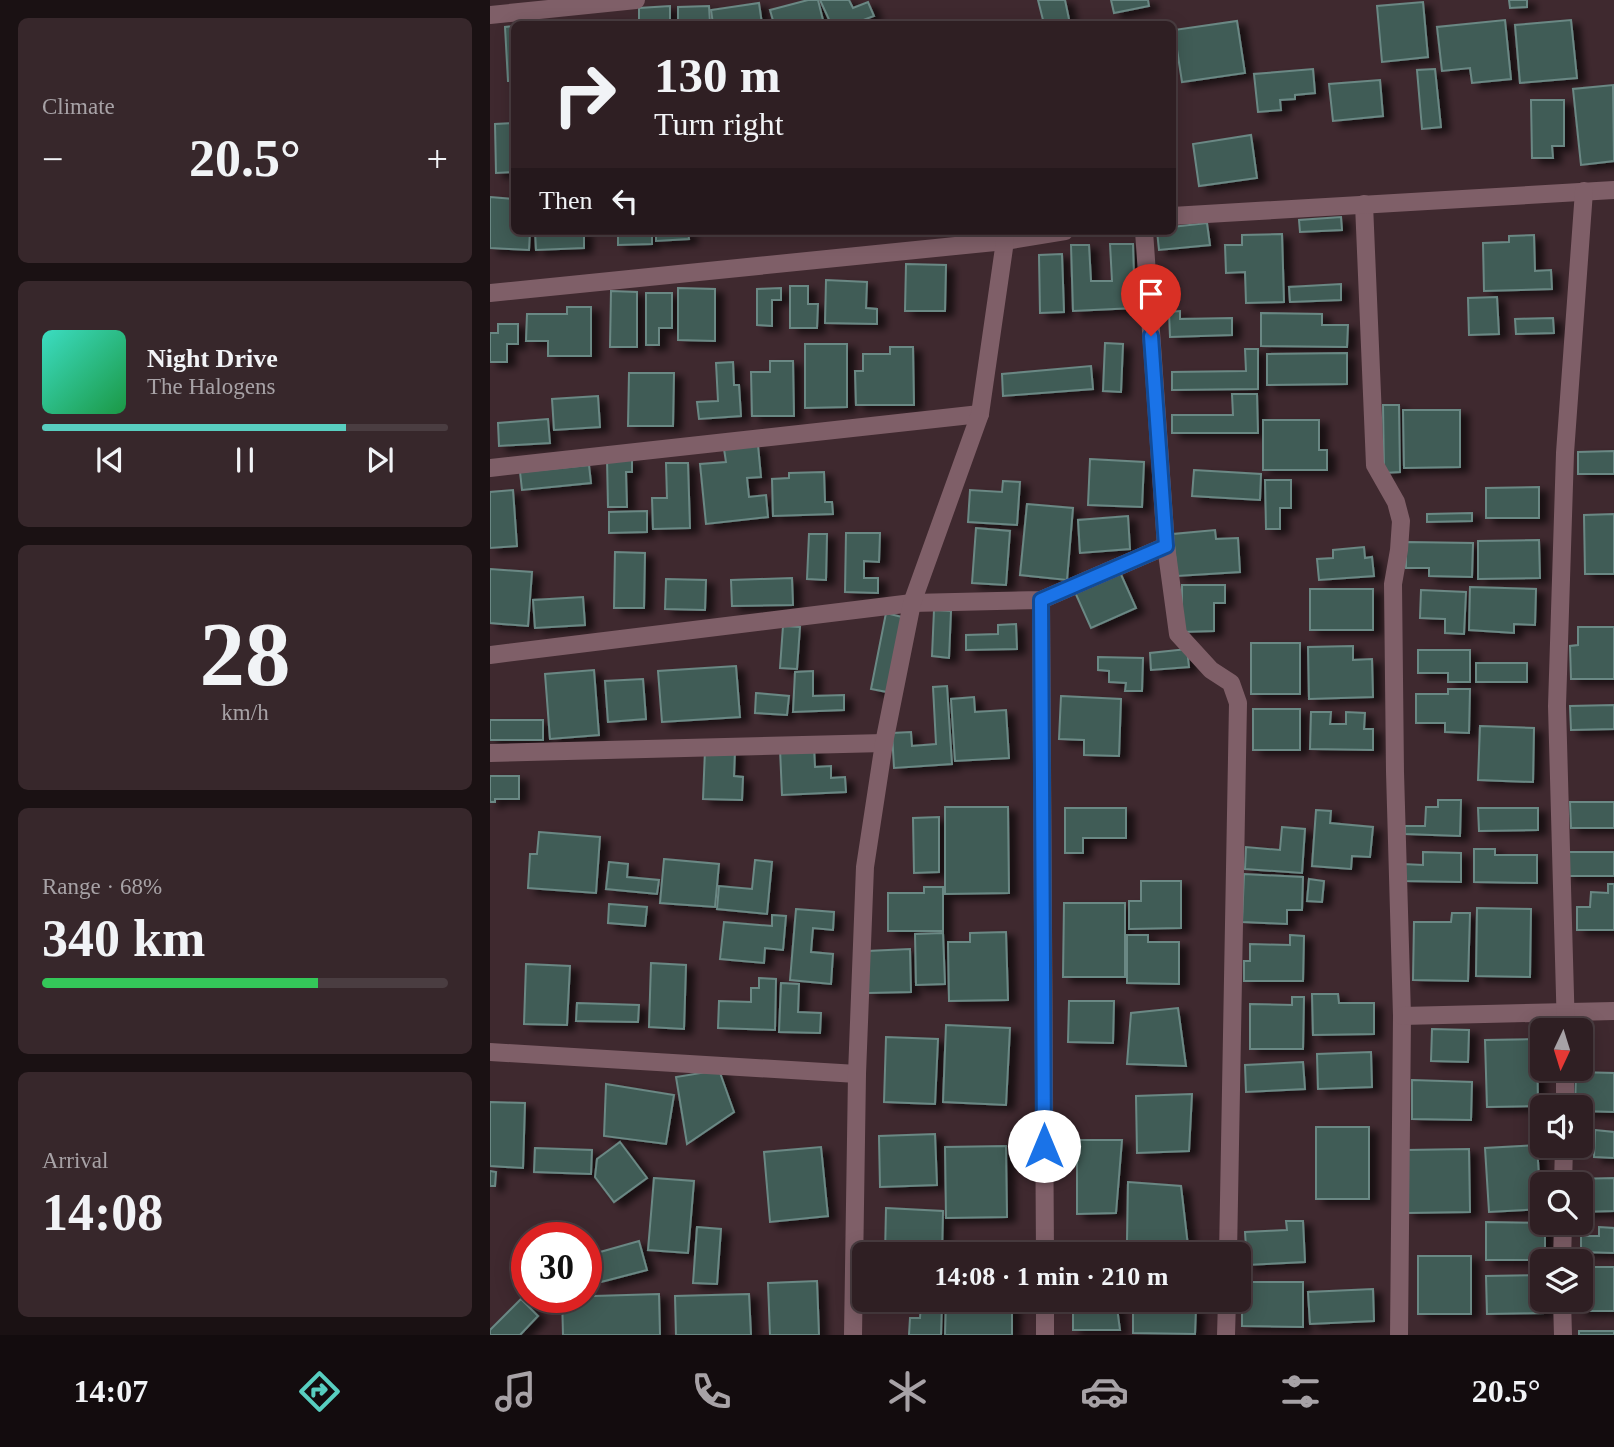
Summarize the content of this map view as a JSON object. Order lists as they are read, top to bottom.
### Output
{
  "north": "bottom",
  "page": {
    "tile": [
      "Climate",
      ["28", "km/h"],
      ["Range · 68%", "340 km"],
      ["Arrival", "14:08"]
    ],
    "turn": ["130 m", "Turn right"],
    "heat": ["−", "20.5°", "+"],
    "then": "Then",
    "song": ["Night Drive", "The Halogens"],
    "limit": "30",
    "trip": "14:08 · 1 min · 210 m",
    "tabs": ["14:07", "20.5°"]
  }
}
